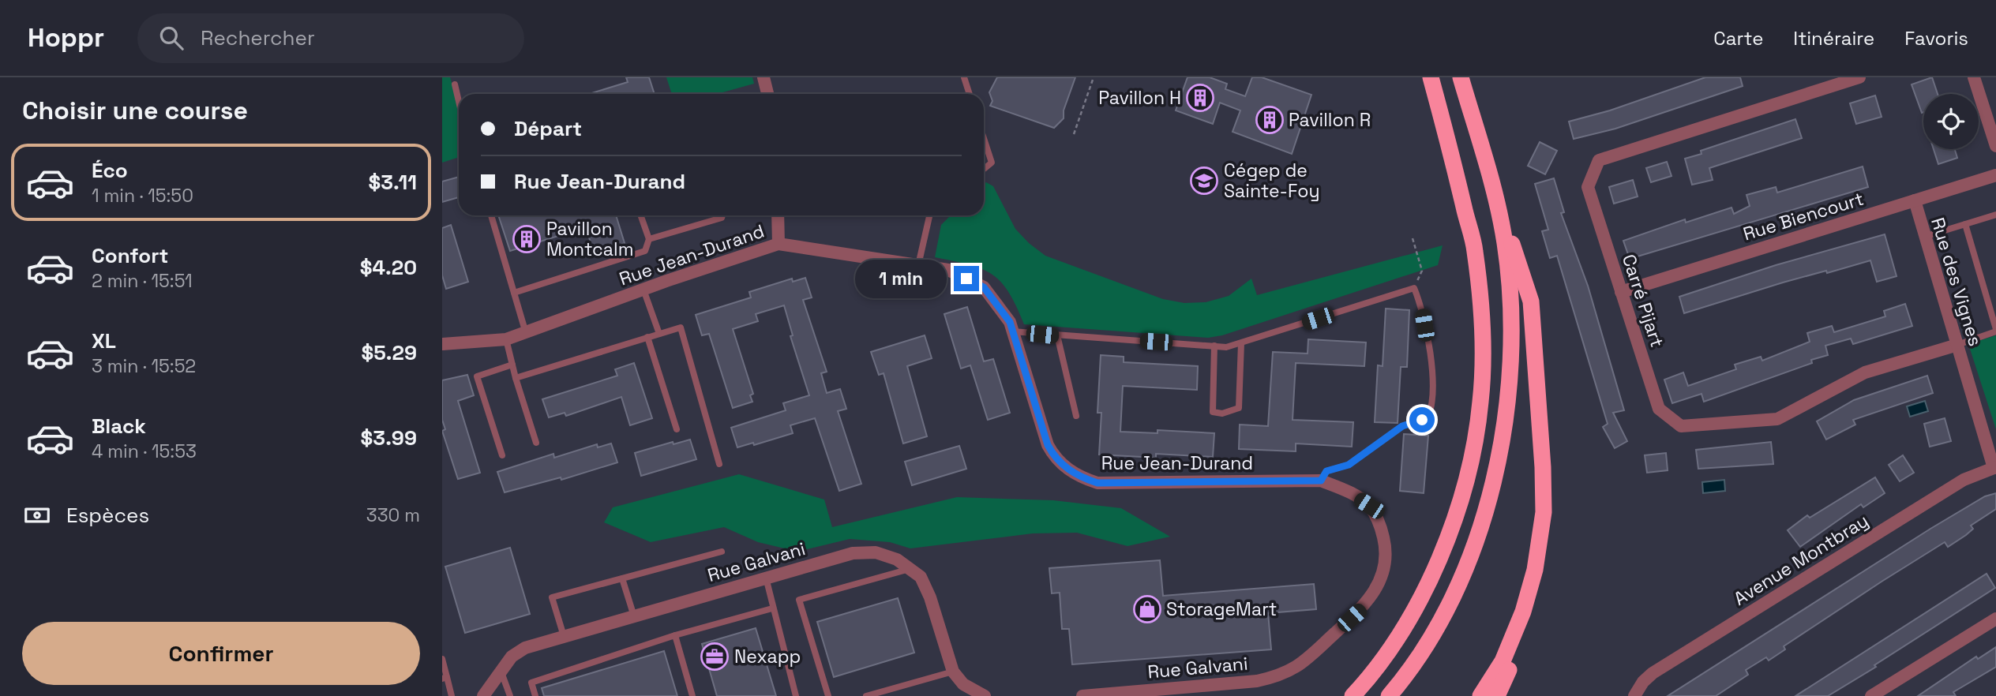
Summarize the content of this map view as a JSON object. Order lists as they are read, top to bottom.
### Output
{
  "streets": {
    "street": [
      "Rue Biencourt",
      "Rue Jean-Durand",
      "Rue des Vignes",
      "Carré Pijart",
      "Avenue Montbray",
      "Rue Galvani"
    ]
  },
  "crossings": [
    ["Rue Biencourt", "Rue des Vignes"],
    ["Rue Biencourt", "Carré Pijart"],
    ["Rue Jean-Durand", "Rue Galvani"],
    ["Rue des Vignes", "Carré Pijart"],
    ["Rue des Vignes", "Avenue Montbray"]
  ],
  "places": {
    "building": ["Pavillon H", "Pavillon R", "Pavillon Montcalm"],
    "school or university": ["Cégep de Sainte-Foy"],
    "shop": ["StorageMart"],
    "office": ["Nexapp"]
  },
  "page": {
    "header": "Hoppr",
    "search": "Rechercher",
    "nav": ["Carte", "Itinéraire", "Favoris"],
    "heading": "Choisir une course",
    "banner": ["Départ", "Rue Jean-Durand"],
    "list": [
      {
        "name": "Éco",
        "note": "1 min · 15:50",
        "value": "$3.11"
      },
      {
        "name": "Confort",
        "note": "2 min · 15:51",
        "value": "$4.20"
      },
      {
        "name": "XL",
        "note": "3 min · 15:52",
        "value": "$5.29"
      },
      {
        "name": "Black",
        "note": "4 min · 15:53",
        "value": "$3.99"
      }
    ],
    "bubble": "1 min",
    "pay": ["Espèces", "330 m"],
    "buttons": "Confirmer"
  }
}
